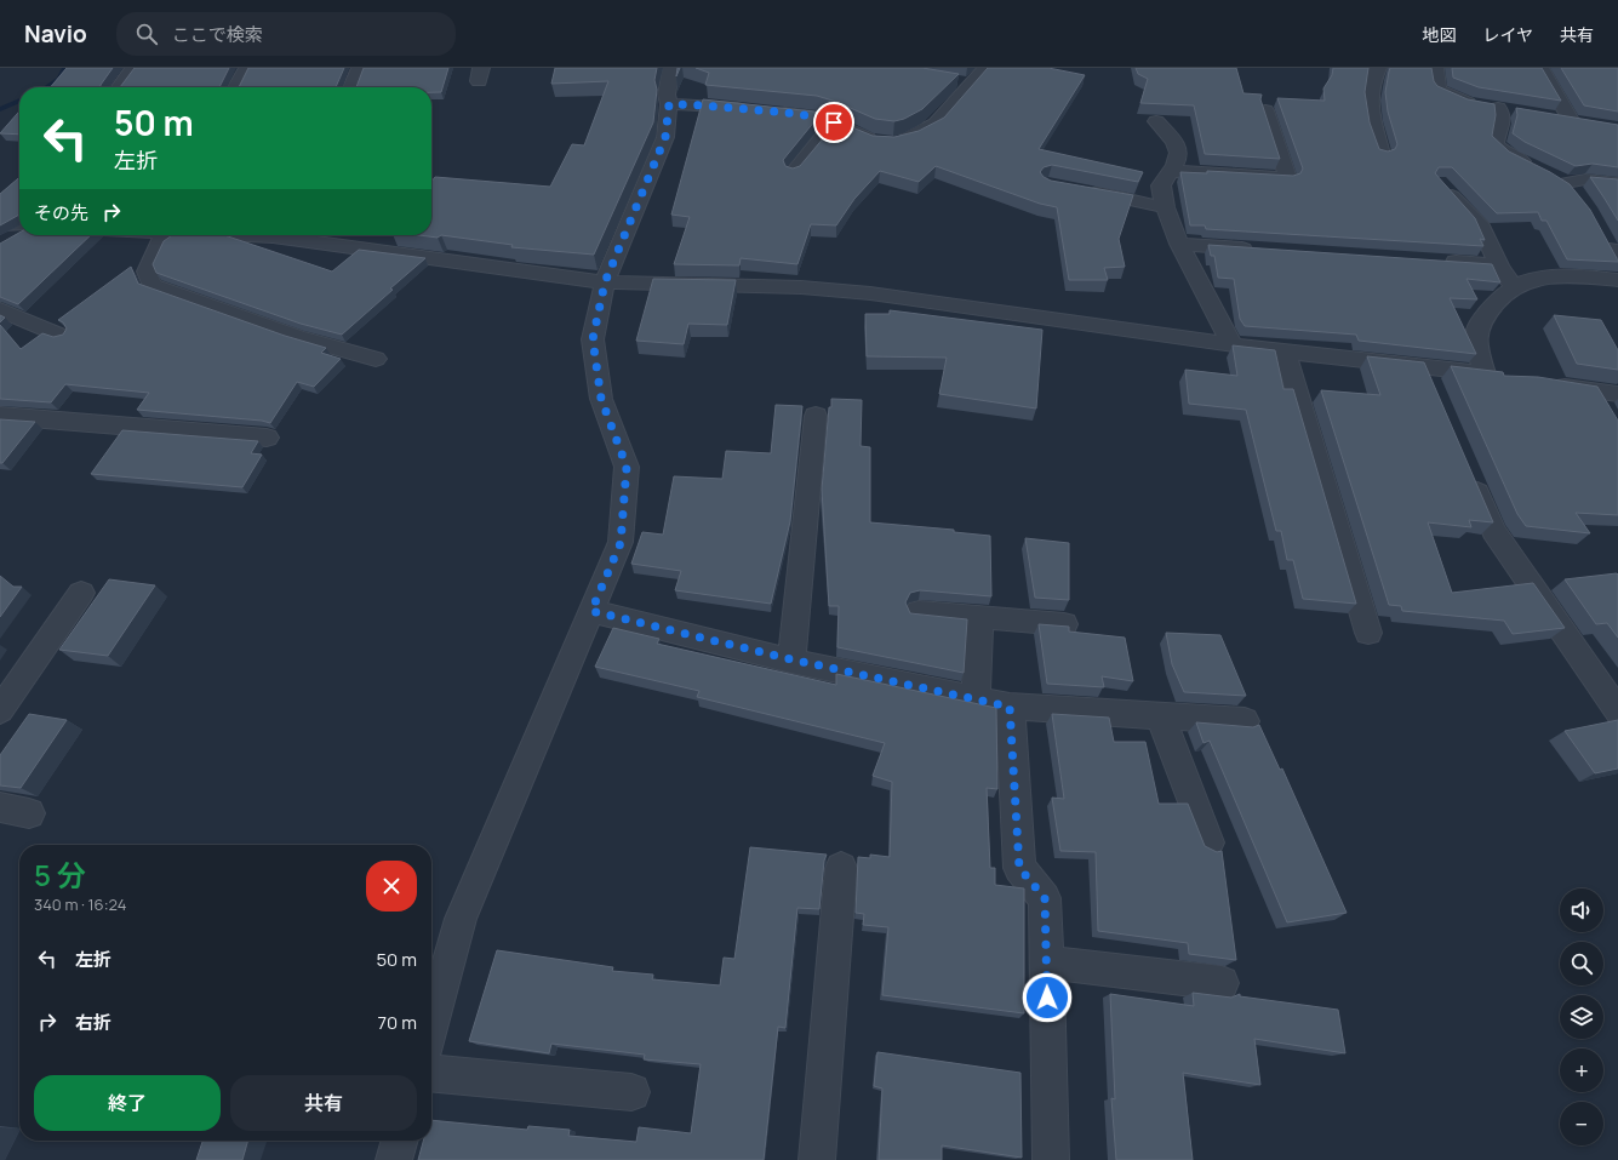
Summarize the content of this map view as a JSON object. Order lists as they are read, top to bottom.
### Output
{
  "page": {
    "header": "Navio",
    "search": "ここで検索",
    "nav": ["地図", "レイヤ", "共有"],
    "turn": ["50 m", "左折"],
    "then": "その先",
    "heading": ["5 分", "340 m · 16:24"],
    "map_buttons": ["+", "−"],
    "list": [
      {
        "name": "左折",
        "value": "50 m"
      },
      {
        "name": "右折",
        "value": "70 m"
      }
    ],
    "buttons": ["終了", "共有"]
  }
}
